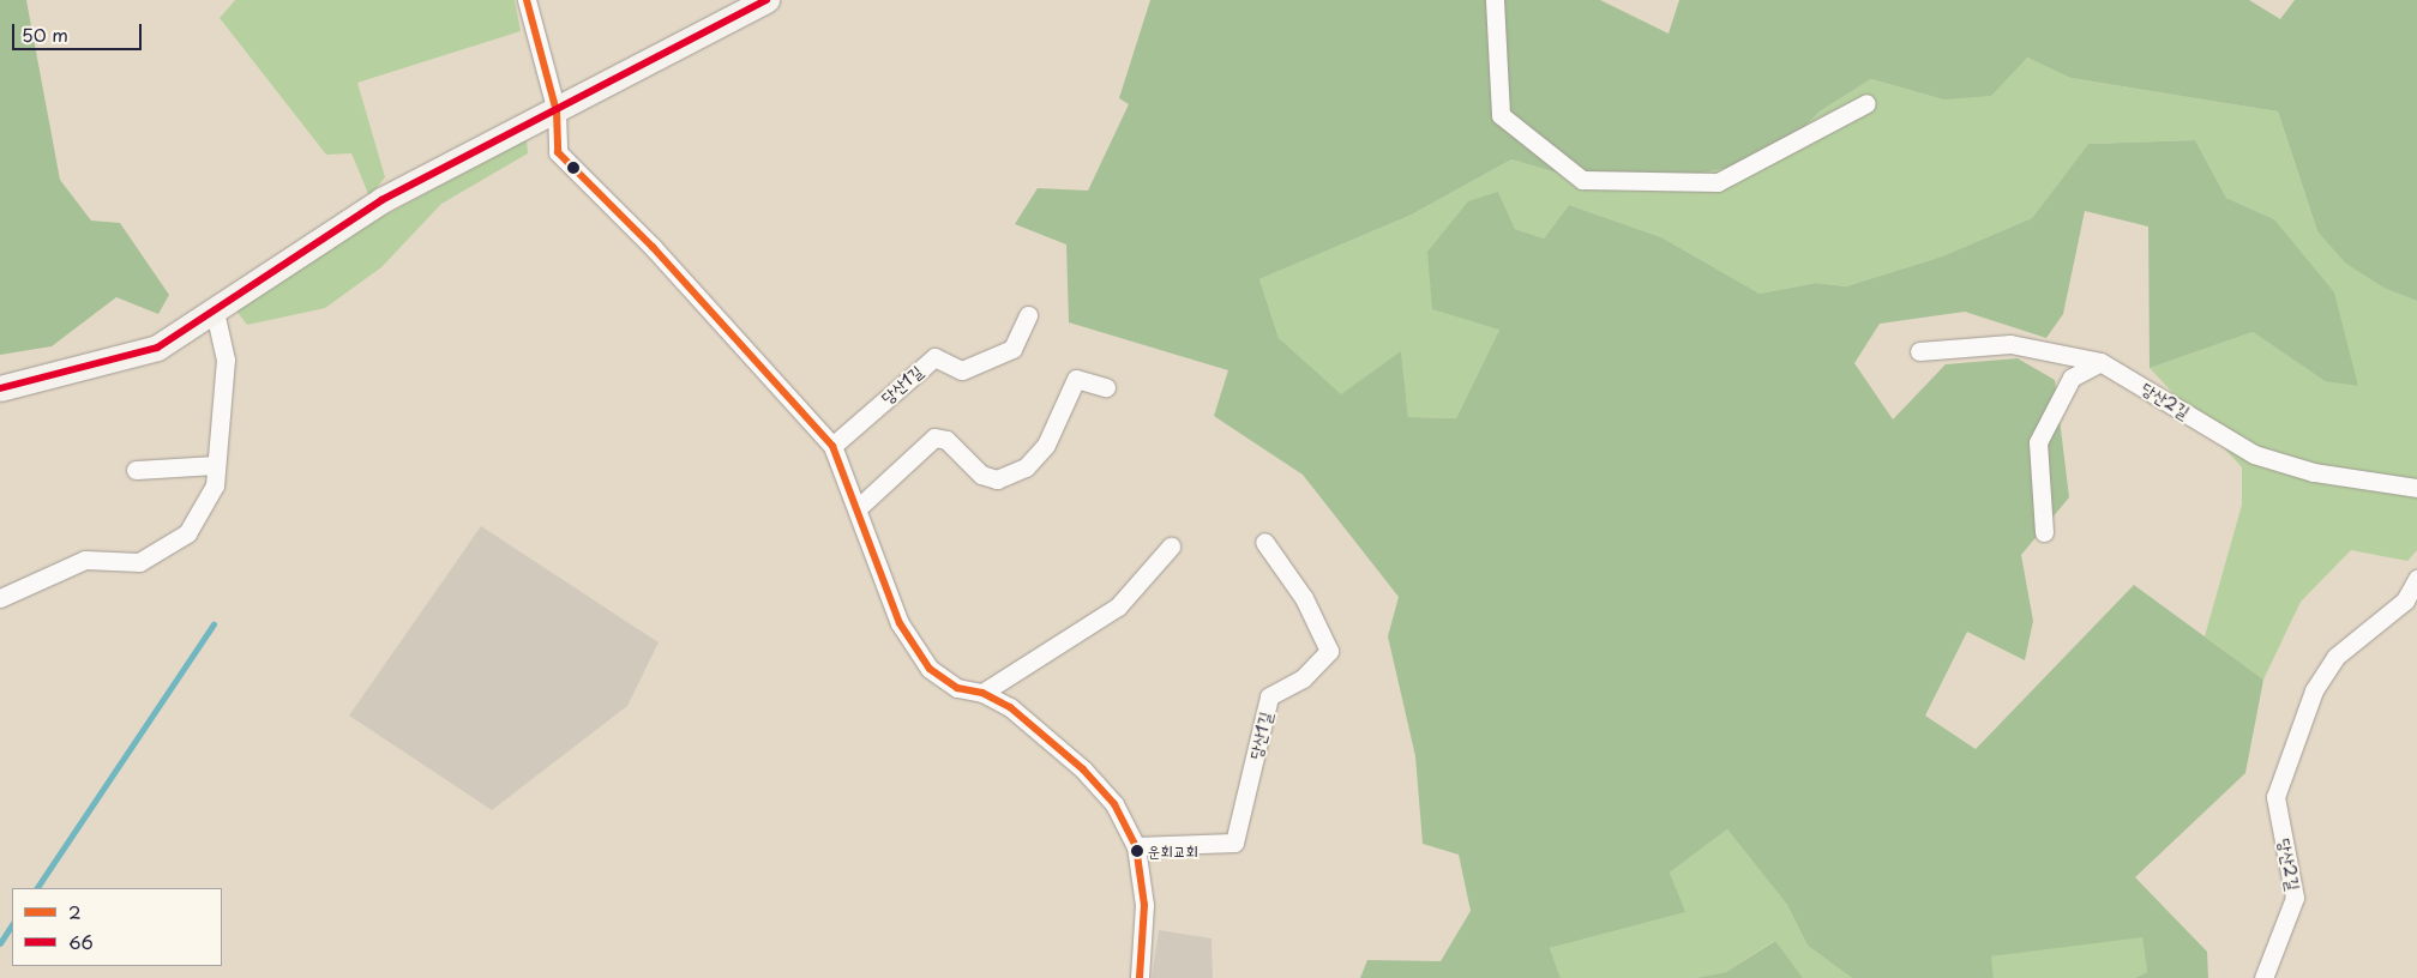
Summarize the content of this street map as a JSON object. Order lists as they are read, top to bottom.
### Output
{
  "streets": {
    "street": ["당산1길", "당산2길"]
  },
  "places": ["운회교회"],
  "lines": ["transit line 2", "transit line 66"],
  "legend": ["2", "66"],
  "scale_bar": "50 m"
}
